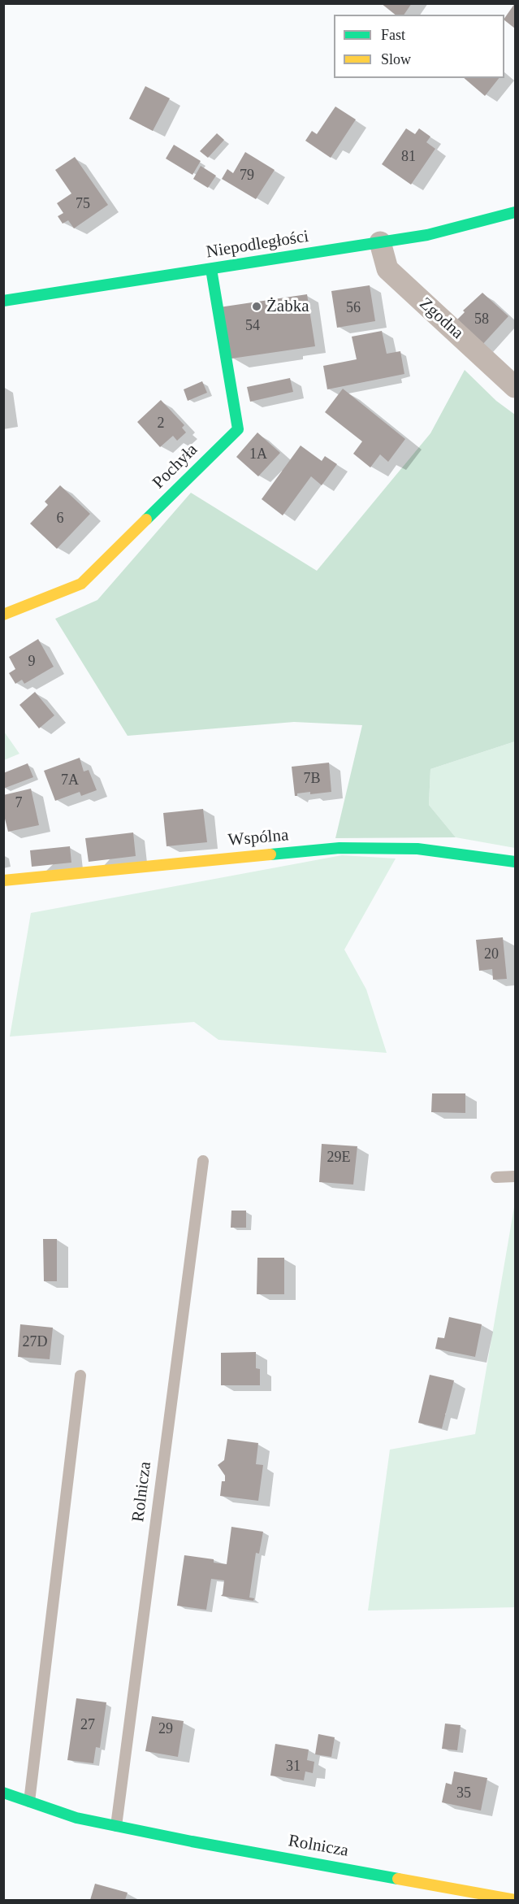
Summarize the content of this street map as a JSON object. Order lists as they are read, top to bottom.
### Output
{
  "streets": {
    "street": [
      "Niepodległości",
      "Zgodna",
      "Pochyła",
      "Wspólna",
      "Rolnicza"
    ]
  },
  "crossings": [
    ["Niepodległości", "Zgodna"],
    ["Niepodległości", "Pochyła"]
  ],
  "places": ["Żabka"],
  "house_numbers": [
    "81",
    "79",
    "75",
    "56",
    "58",
    "54",
    "2",
    "1A",
    "6",
    "9",
    "7B",
    "7A",
    "7",
    "20",
    "29E",
    "27D",
    "27",
    "29",
    "31",
    "35"
  ],
  "legend": ["Fast", "Slow"]
}
